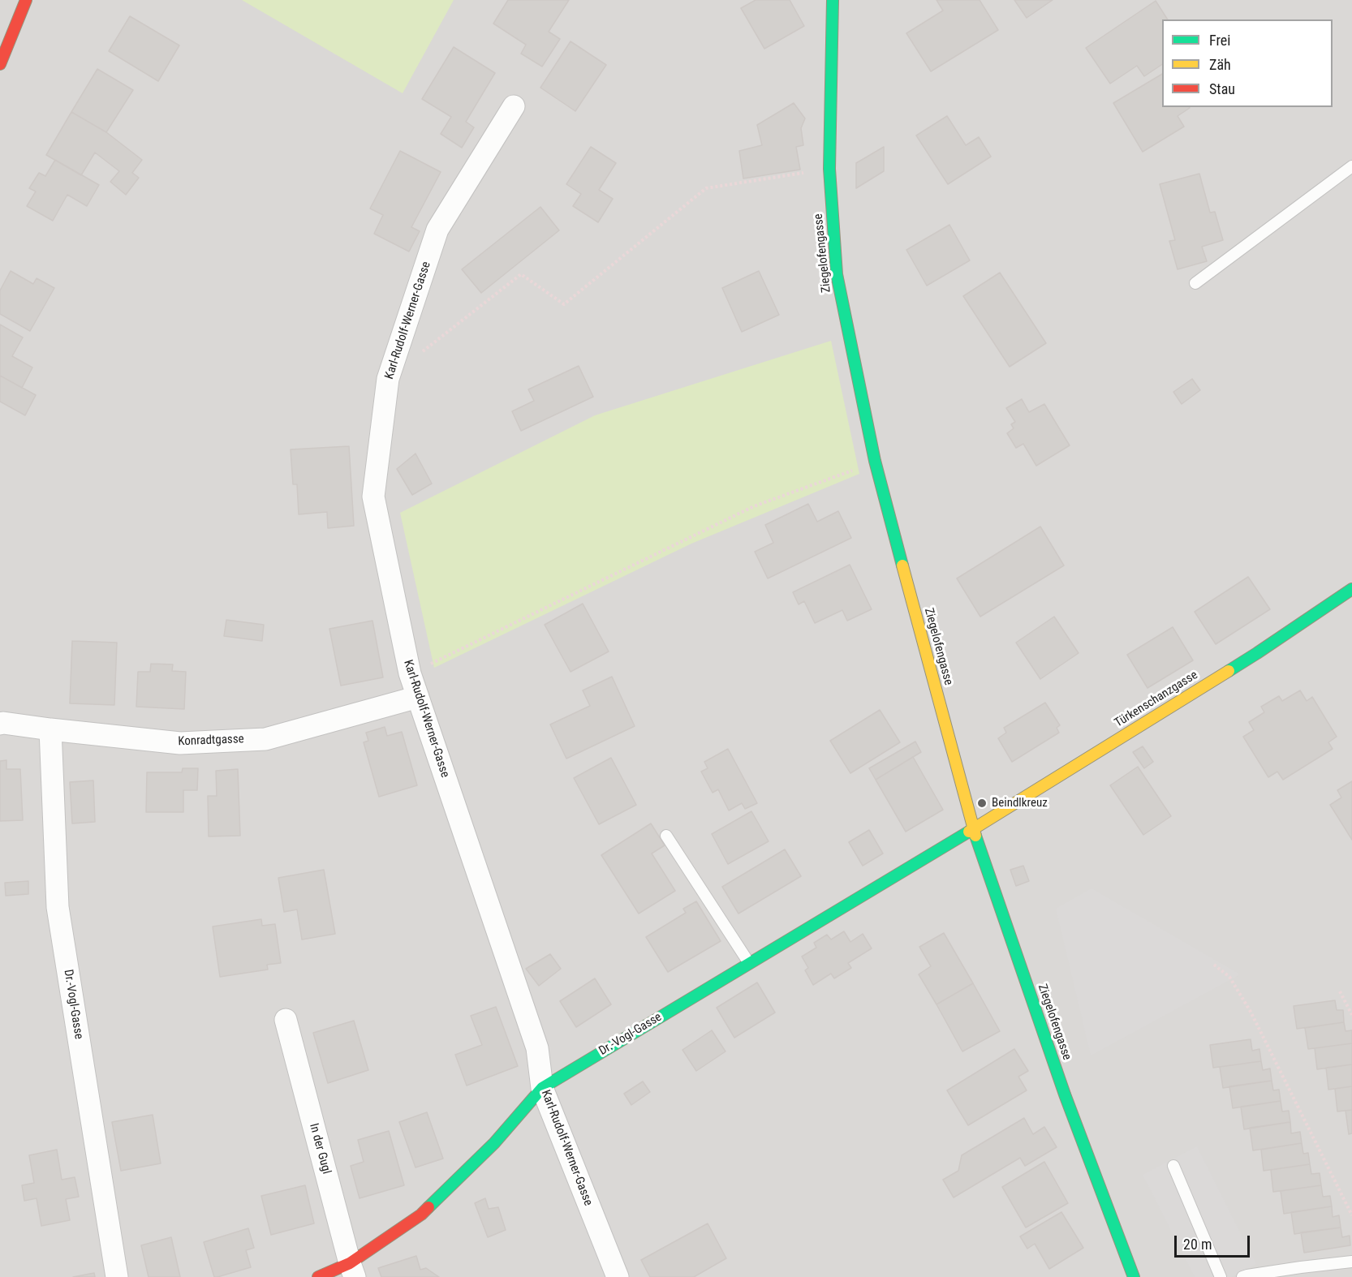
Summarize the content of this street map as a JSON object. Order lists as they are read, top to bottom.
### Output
{
  "streets": {
    "street": [
      "Ziegelofengasse",
      "Karl-Rudolf-Werner-Gasse",
      "Türkenschanzgasse",
      "Konradtgasse",
      "Dr.-Vogl-Gasse",
      "In der Gugl"
    ]
  },
  "crossings": [
    ["Ziegelofengasse", "Türkenschanzgasse"],
    ["Ziegelofengasse", "Dr.-Vogl-Gasse"],
    ["Karl-Rudolf-Werner-Gasse", "Konradtgasse"],
    ["Karl-Rudolf-Werner-Gasse", "Dr.-Vogl-Gasse"],
    ["Türkenschanzgasse", "Dr.-Vogl-Gasse"],
    ["Konradtgasse", "Dr.-Vogl-Gasse"],
    ["Dr.-Vogl-Gasse", "In der Gugl"]
  ],
  "places": ["Beindlkreuz"],
  "legend": ["Frei", "Zäh", "Stau"],
  "scale_bar": "20 m"
}
